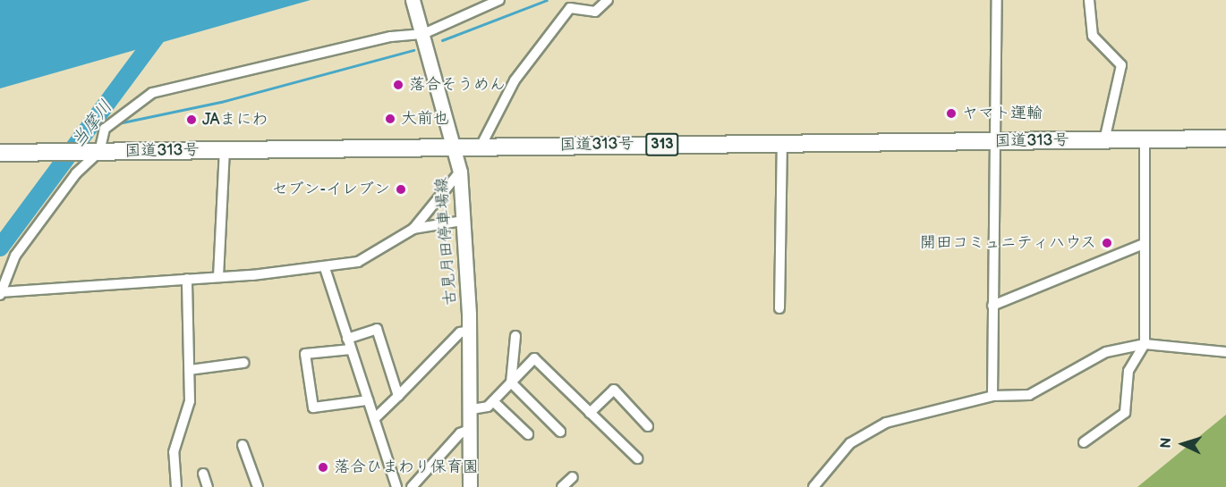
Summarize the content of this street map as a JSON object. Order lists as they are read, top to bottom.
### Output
{
  "streets": {
    "highway": ["国道313号", "313"],
    "main road": ["古見月田停車場線"]
  },
  "crossings": [
    ["国道313号", "古見月田停車場線"]
  ],
  "water": ["当摩川"],
  "places": [
    "落合そうめん",
    "ヤマト運輸",
    "大前也",
    "JAまにわ",
    "セブン-イレブン",
    "開田コミュニティハウス",
    "落合ひまわり保育園"
  ],
  "north": "left"
}
